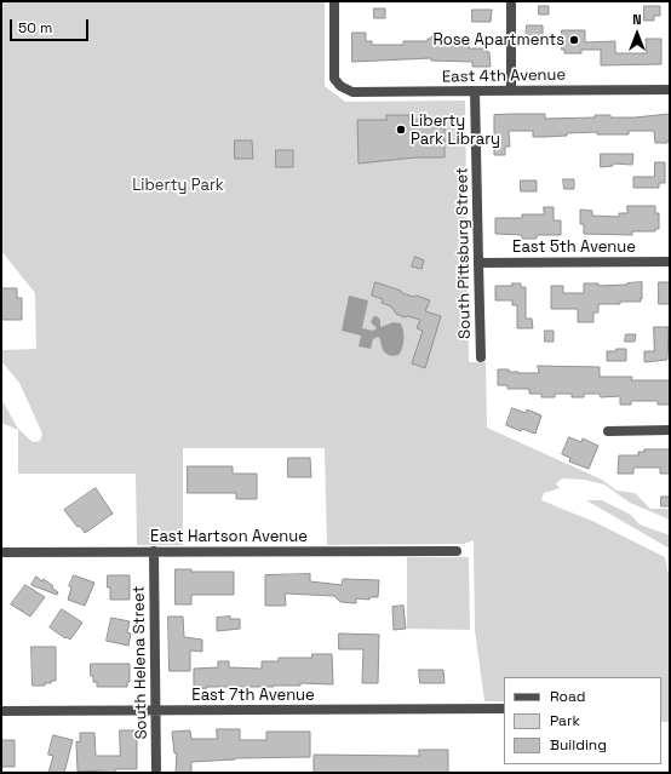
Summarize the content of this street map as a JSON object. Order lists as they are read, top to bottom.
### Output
{
  "streets": {
    "street": [
      "East 4th Avenue",
      "East 5th Avenue",
      "South Pittsburg Street",
      "East Hartson Avenue",
      "South Helena Street",
      "East 7th Avenue"
    ]
  },
  "crossings": [
    ["East 4th Avenue", "South Pittsburg Street"],
    ["East 5th Avenue", "South Pittsburg Street"],
    ["East Hartson Avenue", "South Helena Street"],
    ["South Helena Street", "East 7th Avenue"]
  ],
  "parks": ["Liberty Park"],
  "places": ["Rose Apartments", "Liberty Park Library"],
  "legend": ["Road", "Park", "Building"],
  "scale_bar": "50 m",
  "north": "top"
}
